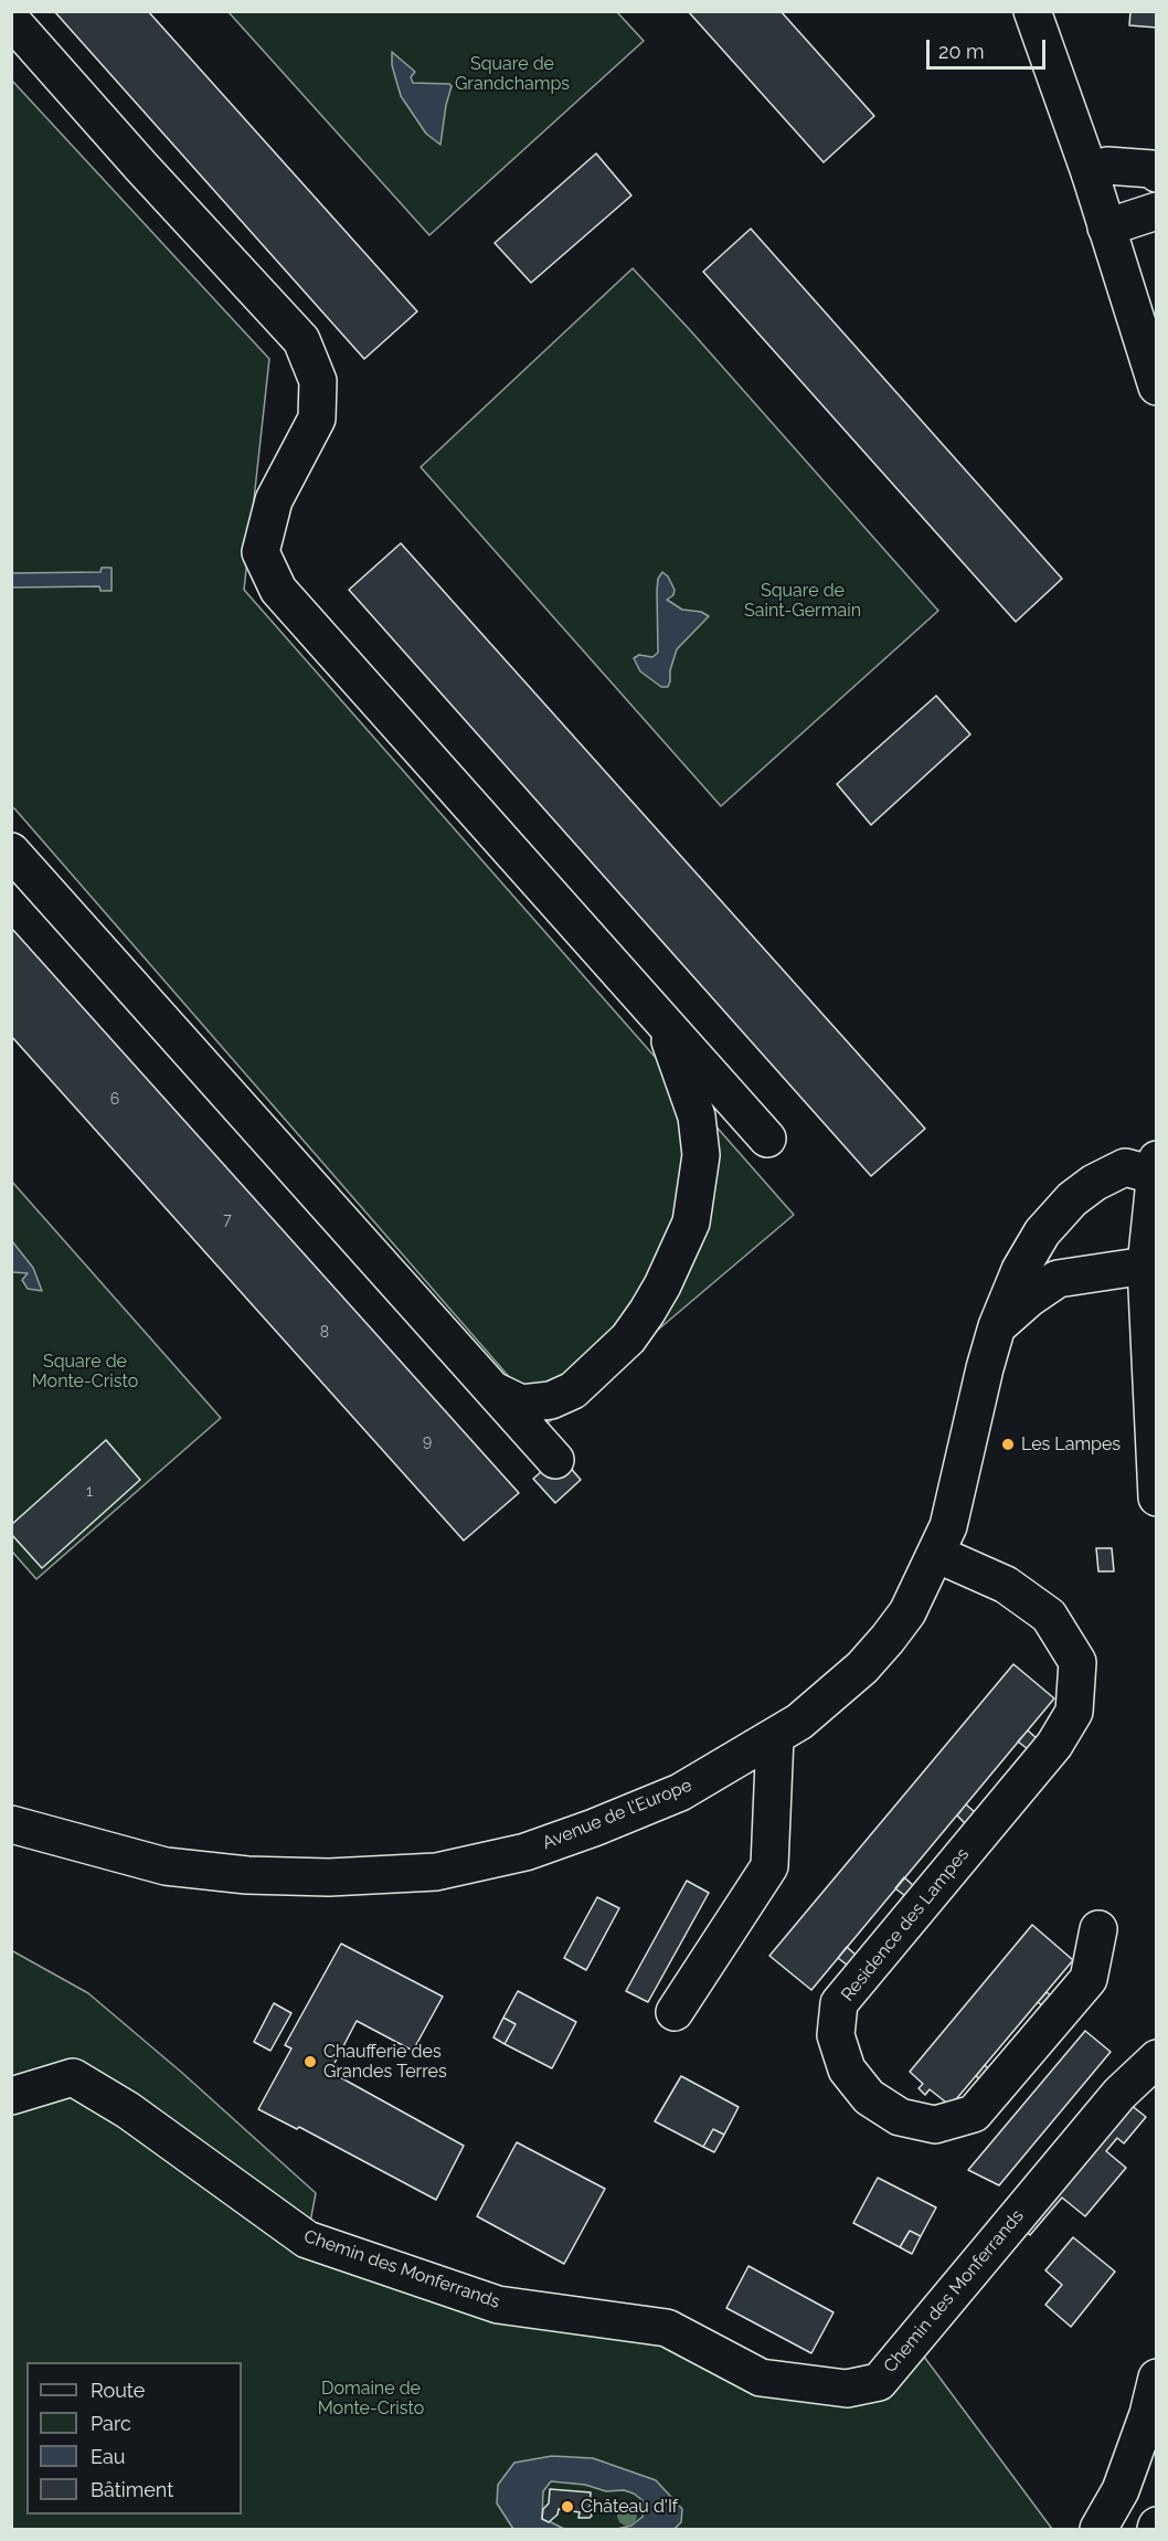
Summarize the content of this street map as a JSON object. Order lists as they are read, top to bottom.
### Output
{
  "streets": {
    "street": ["Avenue de l'Europe", "Residence des Lampes", "Chemin des Monferrands"]
  },
  "crossings": [
    ["Avenue de l'Europe", "Residence des Lampes"]
  ],
  "parks": [
    "Square de Grandchamps",
    "Square de Saint-Germain",
    "Square de Monte-Cristo",
    "Domaine de Monte-Cristo"
  ],
  "places": ["Les Lampes", "Chaufferie des Grandes Terres", "Château d'If"],
  "house_numbers": [
    "6",
    "7",
    "8",
    "9",
    "1"
  ],
  "legend": [
    "Route",
    "Parc",
    "Eau",
    "Bâtiment"
  ],
  "scale_bar": "20 m"
}
